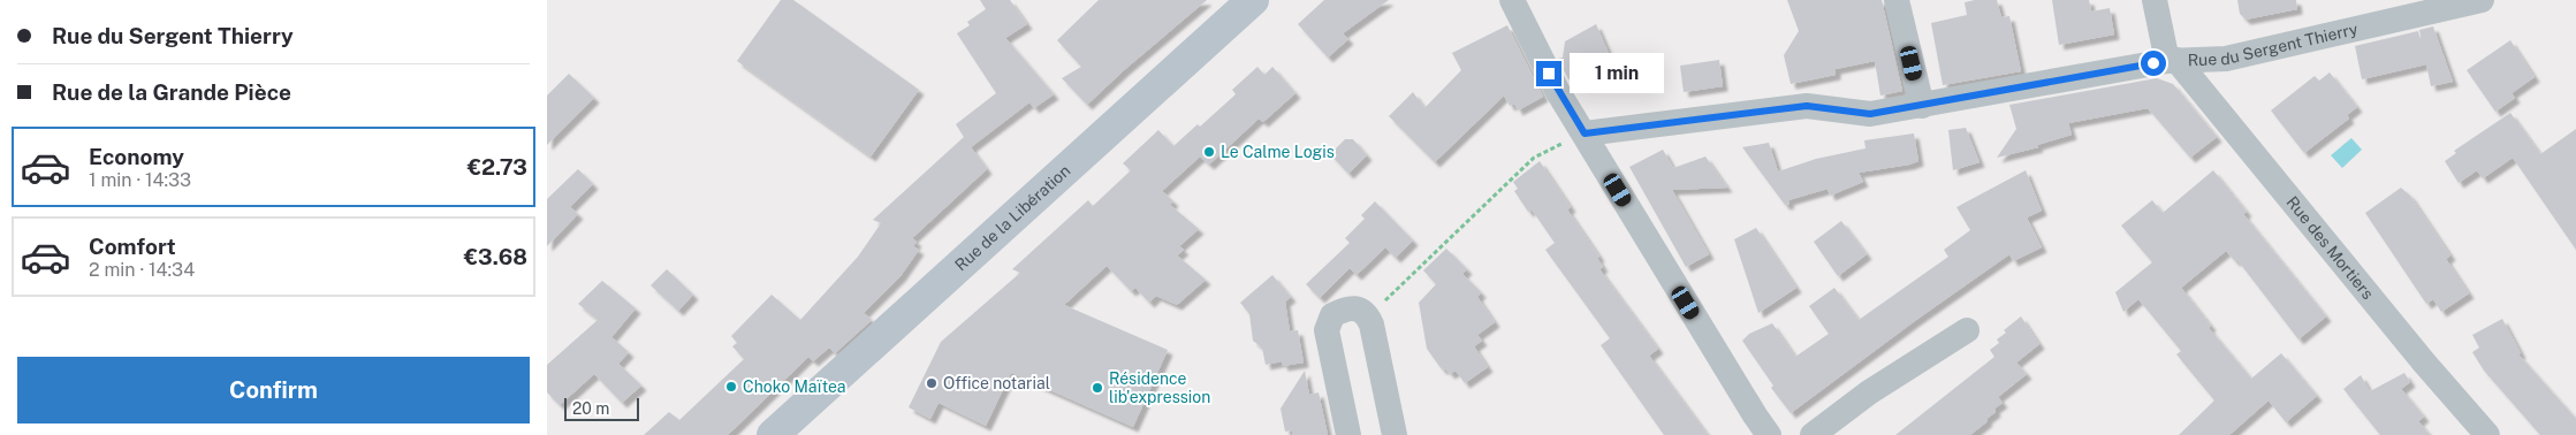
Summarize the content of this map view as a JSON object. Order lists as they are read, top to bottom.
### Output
{
  "streets": {
    "street": ["Rue du Sergent Thierry", "Rue de la Libération", "Rue des Mortiers"]
  },
  "crossings": [
    ["Rue du Sergent Thierry", "Rue des Mortiers"]
  ],
  "places": [
    "Le Calme Logis",
    "Office notarial",
    "Choko Maïtea",
    "Résidence lib'expression"
  ],
  "scale_bar": "20 m",
  "page": {
    "banner": ["Rue du Sergent Thierry", "Rue de la Grande Pièce"],
    "bubble": "1 min",
    "list": [
      {
        "name": "Economy",
        "note": "1 min · 14:33",
        "value": "€2.73"
      },
      {
        "name": "Comfort",
        "note": "2 min · 14:34",
        "value": "€3.68"
      }
    ],
    "buttons": "Confirm",
    "scale": "20 m"
  }
}
